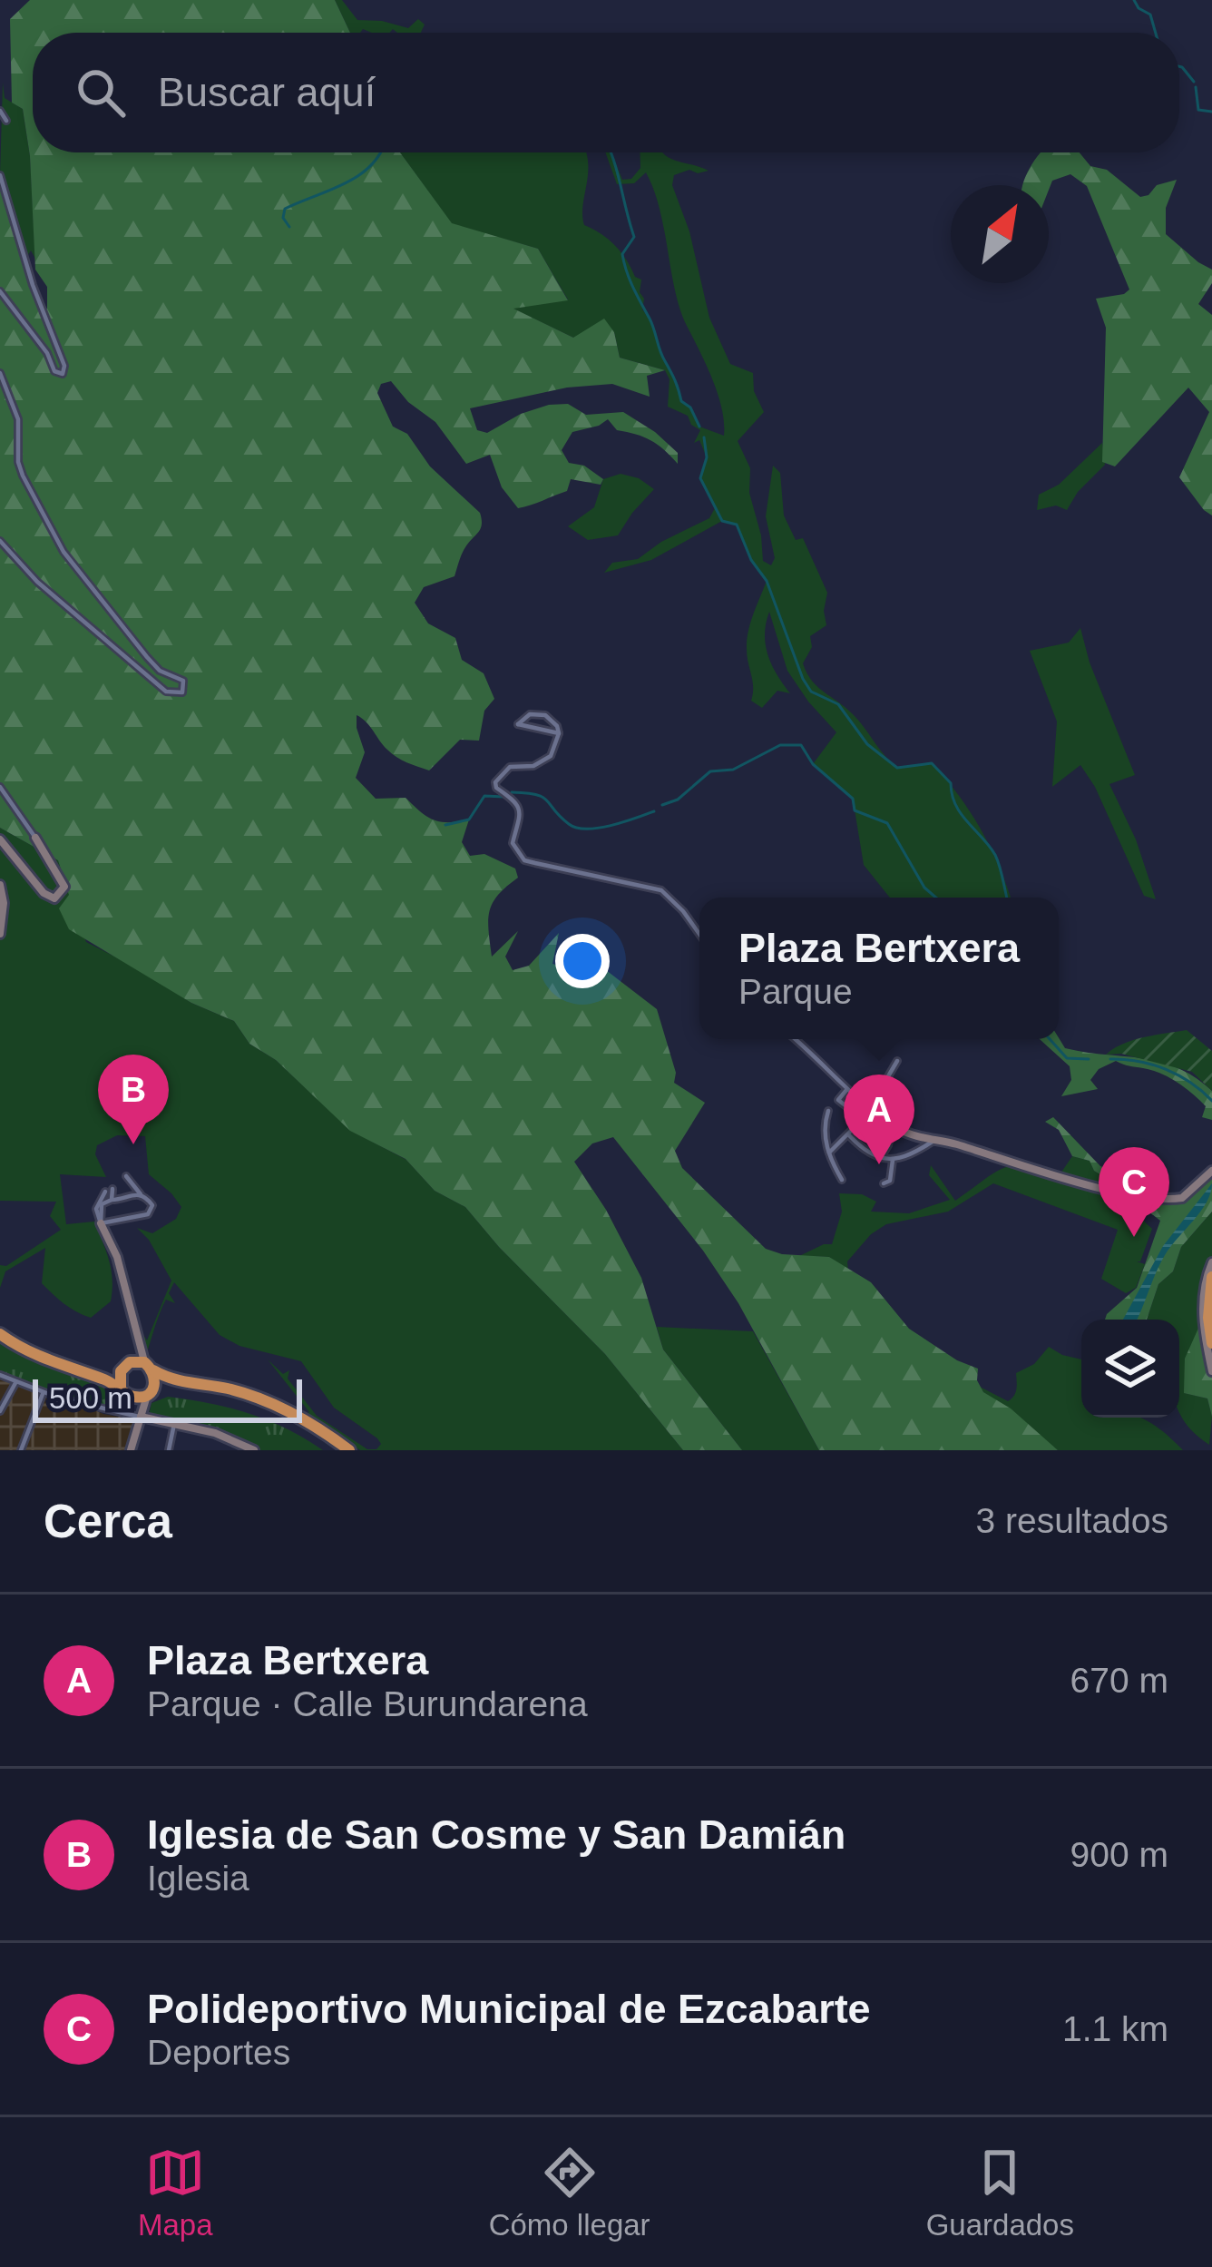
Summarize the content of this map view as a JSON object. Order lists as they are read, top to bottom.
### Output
{
  "scale_bar": "500 m",
  "north": "top right",
  "page": {
    "search": "Buscar aquí",
    "popup": ["Plaza Bertxera", "Parque"],
    "pins": ["B", "A", "C"],
    "scale": "500 m",
    "heading": ["Cerca", "3 resultados"],
    "list": [
      {
        "mark": "A",
        "name": "Plaza Bertxera",
        "note": "Parque · Calle Burundarena",
        "value": "670 m"
      },
      {
        "mark": "B",
        "name": "Iglesia de San Cosme y San Damián",
        "note": "Iglesia",
        "value": "900 m"
      },
      {
        "mark": "C",
        "name": "Polideportivo Municipal de Ezcabarte",
        "note": "Deportes",
        "value": "1.1 km"
      }
    ],
    "nav": ["Mapa", "Cómo llegar", "Guardados"]
  }
}
